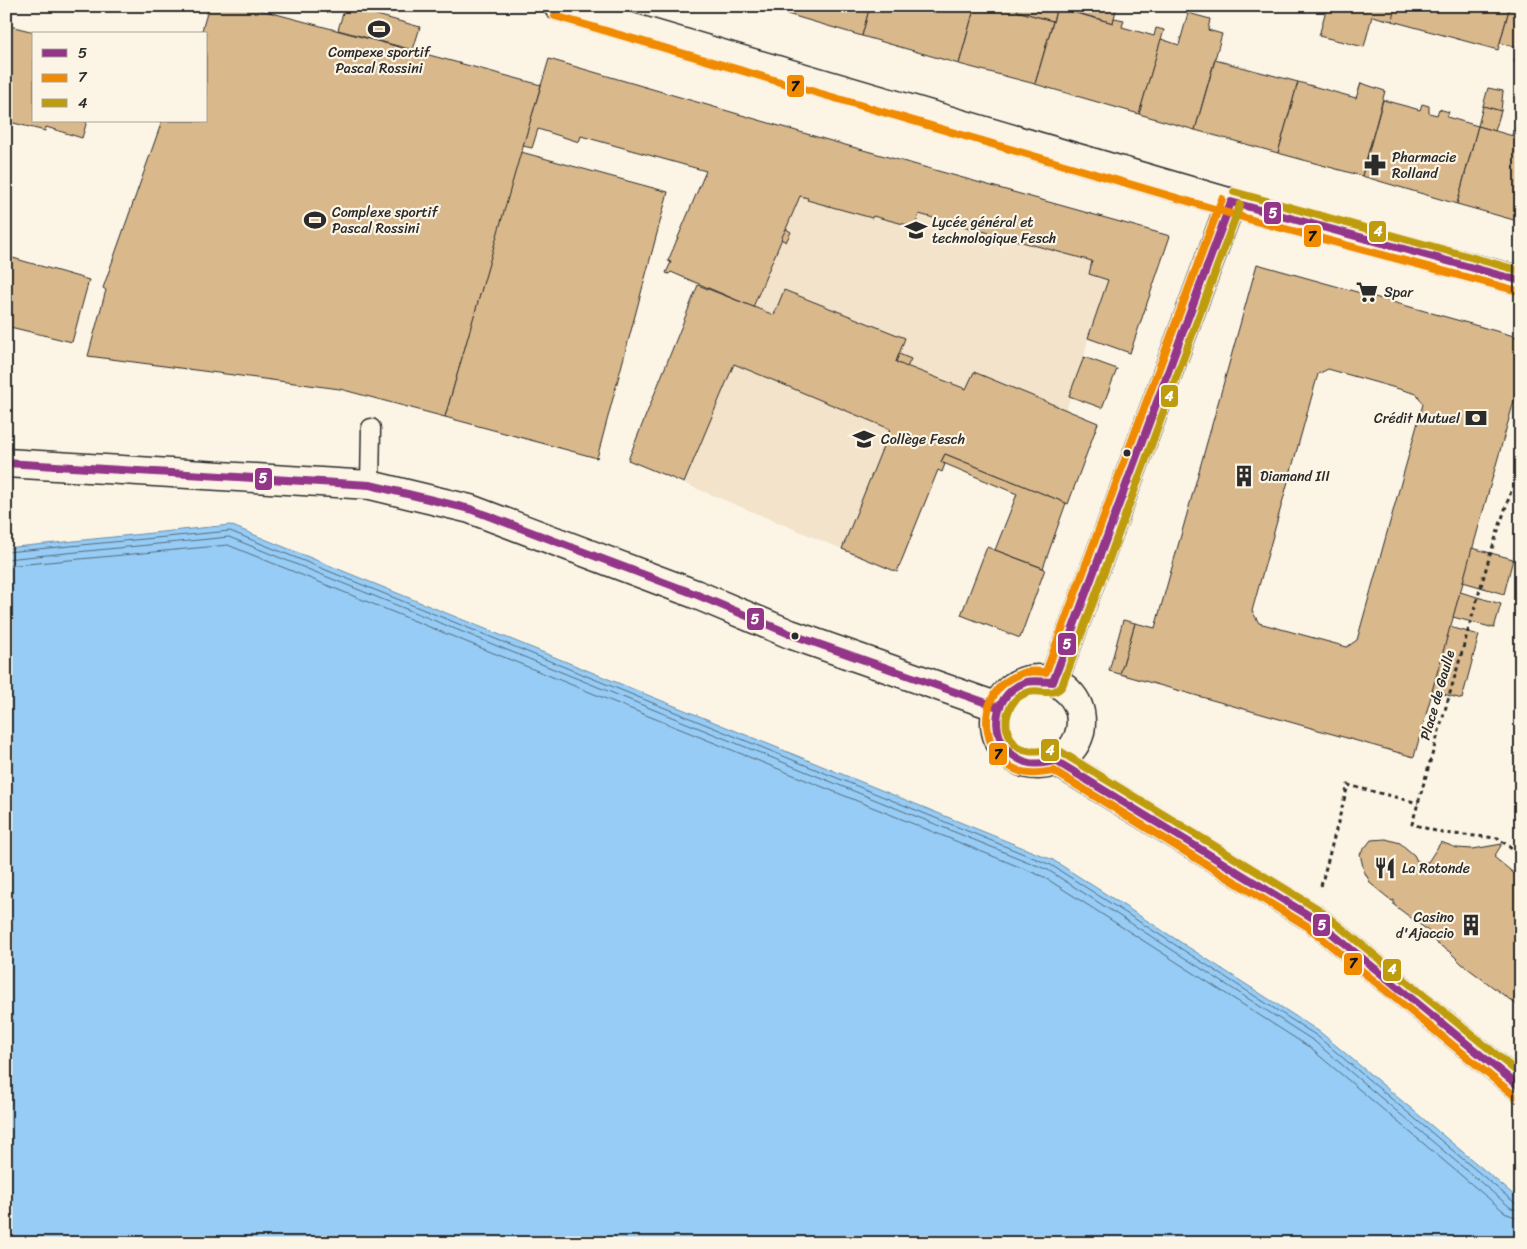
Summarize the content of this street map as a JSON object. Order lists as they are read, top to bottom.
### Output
{
  "streets": {
    "path": ["Place de Gaulle"]
  },
  "places": {
    "sports": ["Compexe sportif Pascal Rossini", "Complexe sportif Pascal Rossini"],
    "pharmacy": ["Pharmacie Rolland"],
    "school or university": ["Lycée général et technologique Fesch", "Collège Fesch"],
    "supermarket": ["Spar"],
    "bank": ["Crédit Mutuel"],
    "building": ["Diamand III", "Casino d'Ajaccio"],
    "restaurant": ["La Rotonde"]
  },
  "lines": ["transit line 7", "transit line 4", "transit line 5"],
  "legend": ["5", "7", "4"]
}
